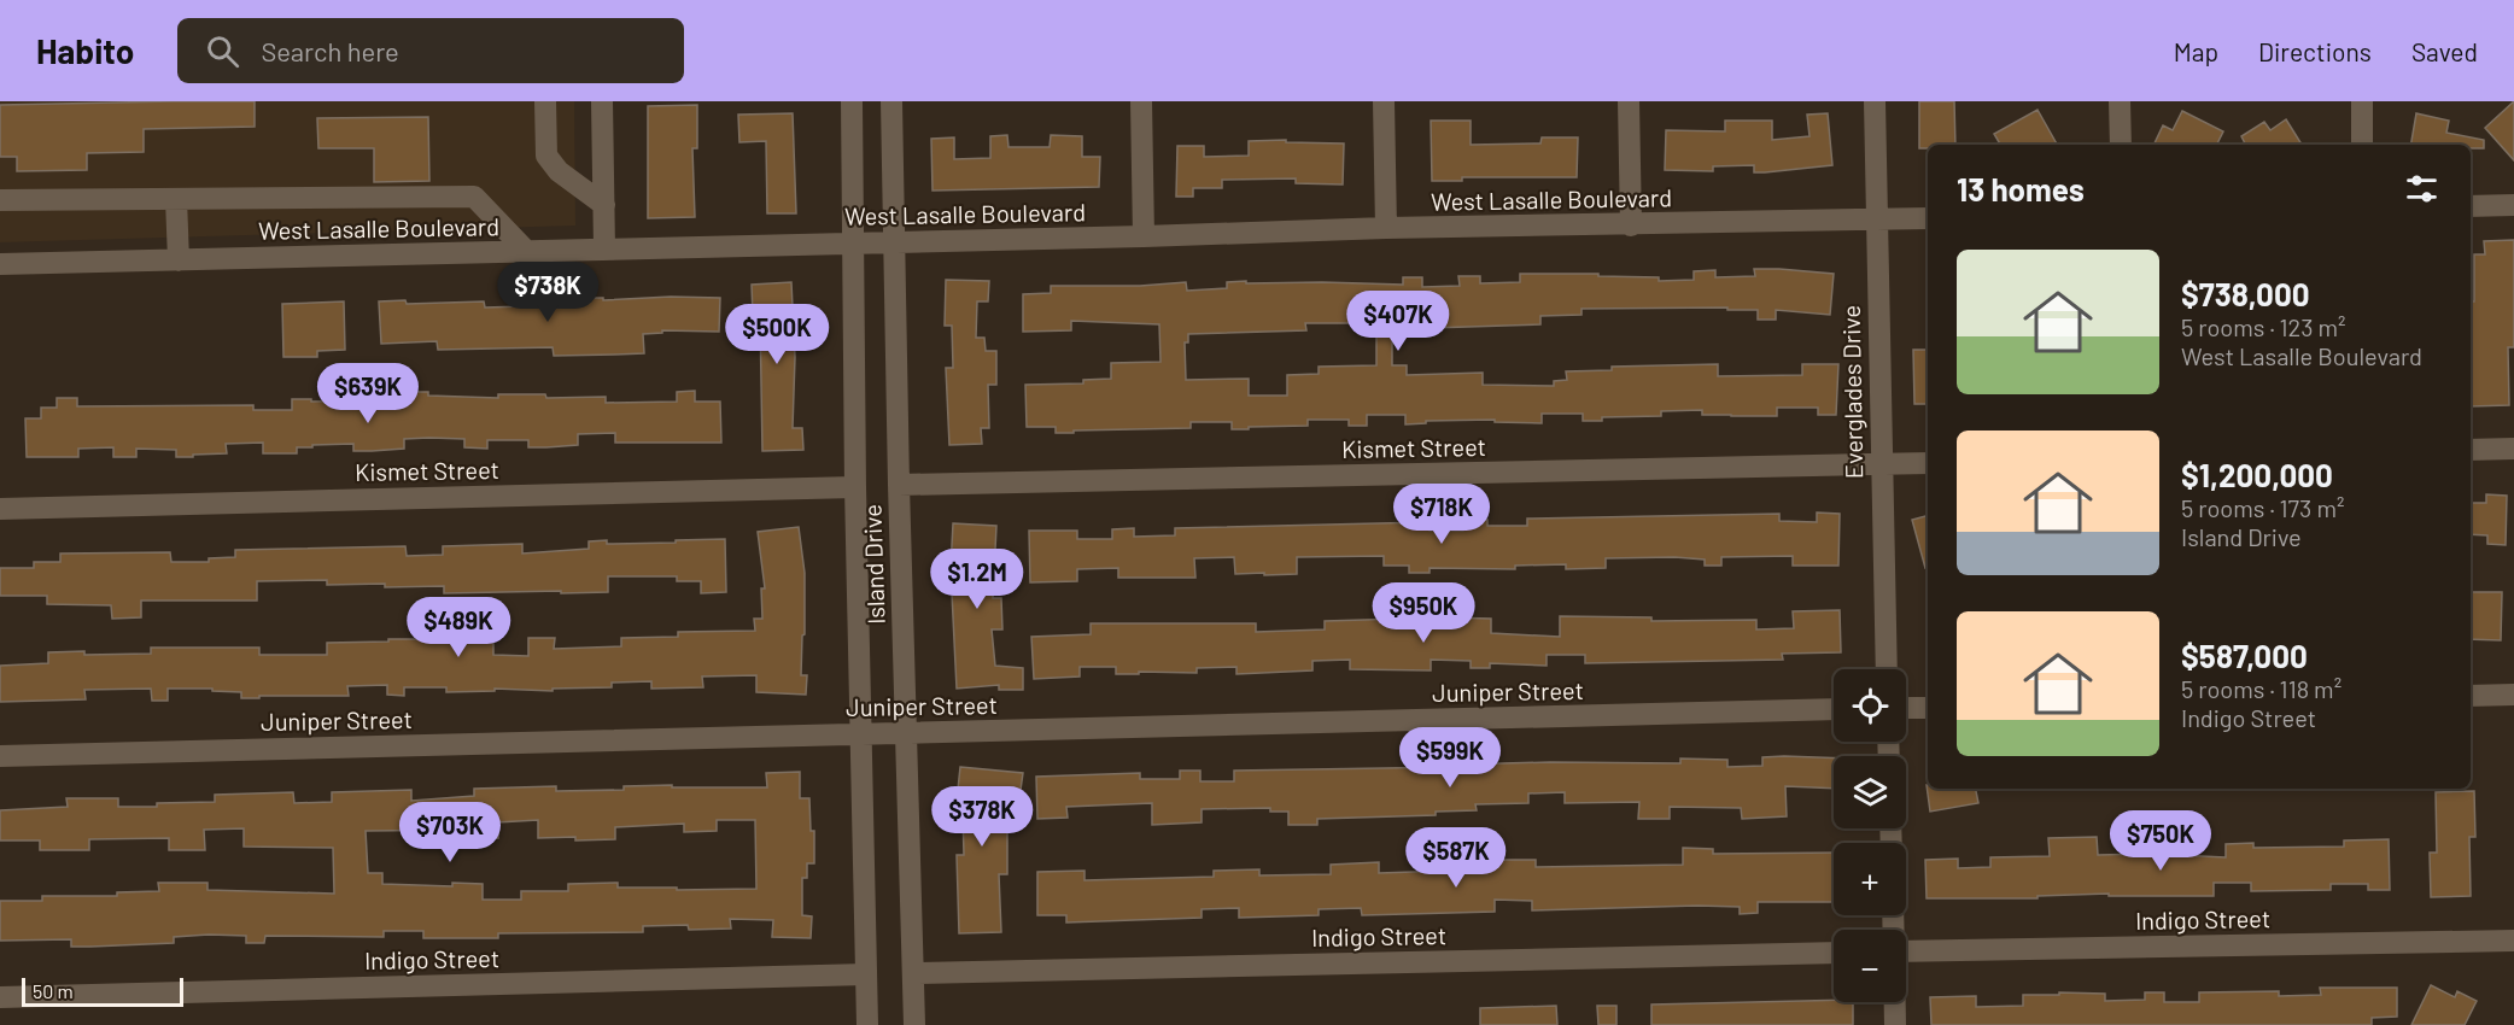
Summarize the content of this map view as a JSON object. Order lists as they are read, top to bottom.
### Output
{
  "streets": {
    "street": [
      "West Lasalle Boulevard",
      "Everglades Drive",
      "Kismet Street",
      "Island Drive",
      "Juniper Street",
      "Indigo Street"
    ]
  },
  "crossings": [
    ["West Lasalle Boulevard", "Everglades Drive"],
    ["West Lasalle Boulevard", "Island Drive"],
    ["Everglades Drive", "Kismet Street"],
    ["Kismet Street", "Island Drive"],
    ["Island Drive", "Juniper Street"],
    ["Island Drive", "Indigo Street"]
  ],
  "scale_bar": "50 m",
  "page": {
    "header": "Habito",
    "search": "Search here",
    "nav": ["Map", "Directions", "Saved"],
    "heading": "13 homes",
    "list": [
      {
        "name": "$738,000",
        "note": "5 rooms · 123 m² · West Lasalle Boulevard"
      },
      {
        "name": "$1,200,000",
        "note": "5 rooms · 173 m² · Island Drive"
      },
      {
        "name": "$587,000",
        "note": "5 rooms · 118 m² · Indigo Street"
      }
    ],
    "price": [
      "$738K",
      "$407K",
      "$500K",
      "$639K",
      "$718K",
      "$1.2M",
      "$950K",
      "$489K",
      "$599K",
      "$378K",
      "$703K",
      "$750K",
      "$587K"
    ],
    "map_buttons": ["+", "−"],
    "scale": "50 m"
  }
}
